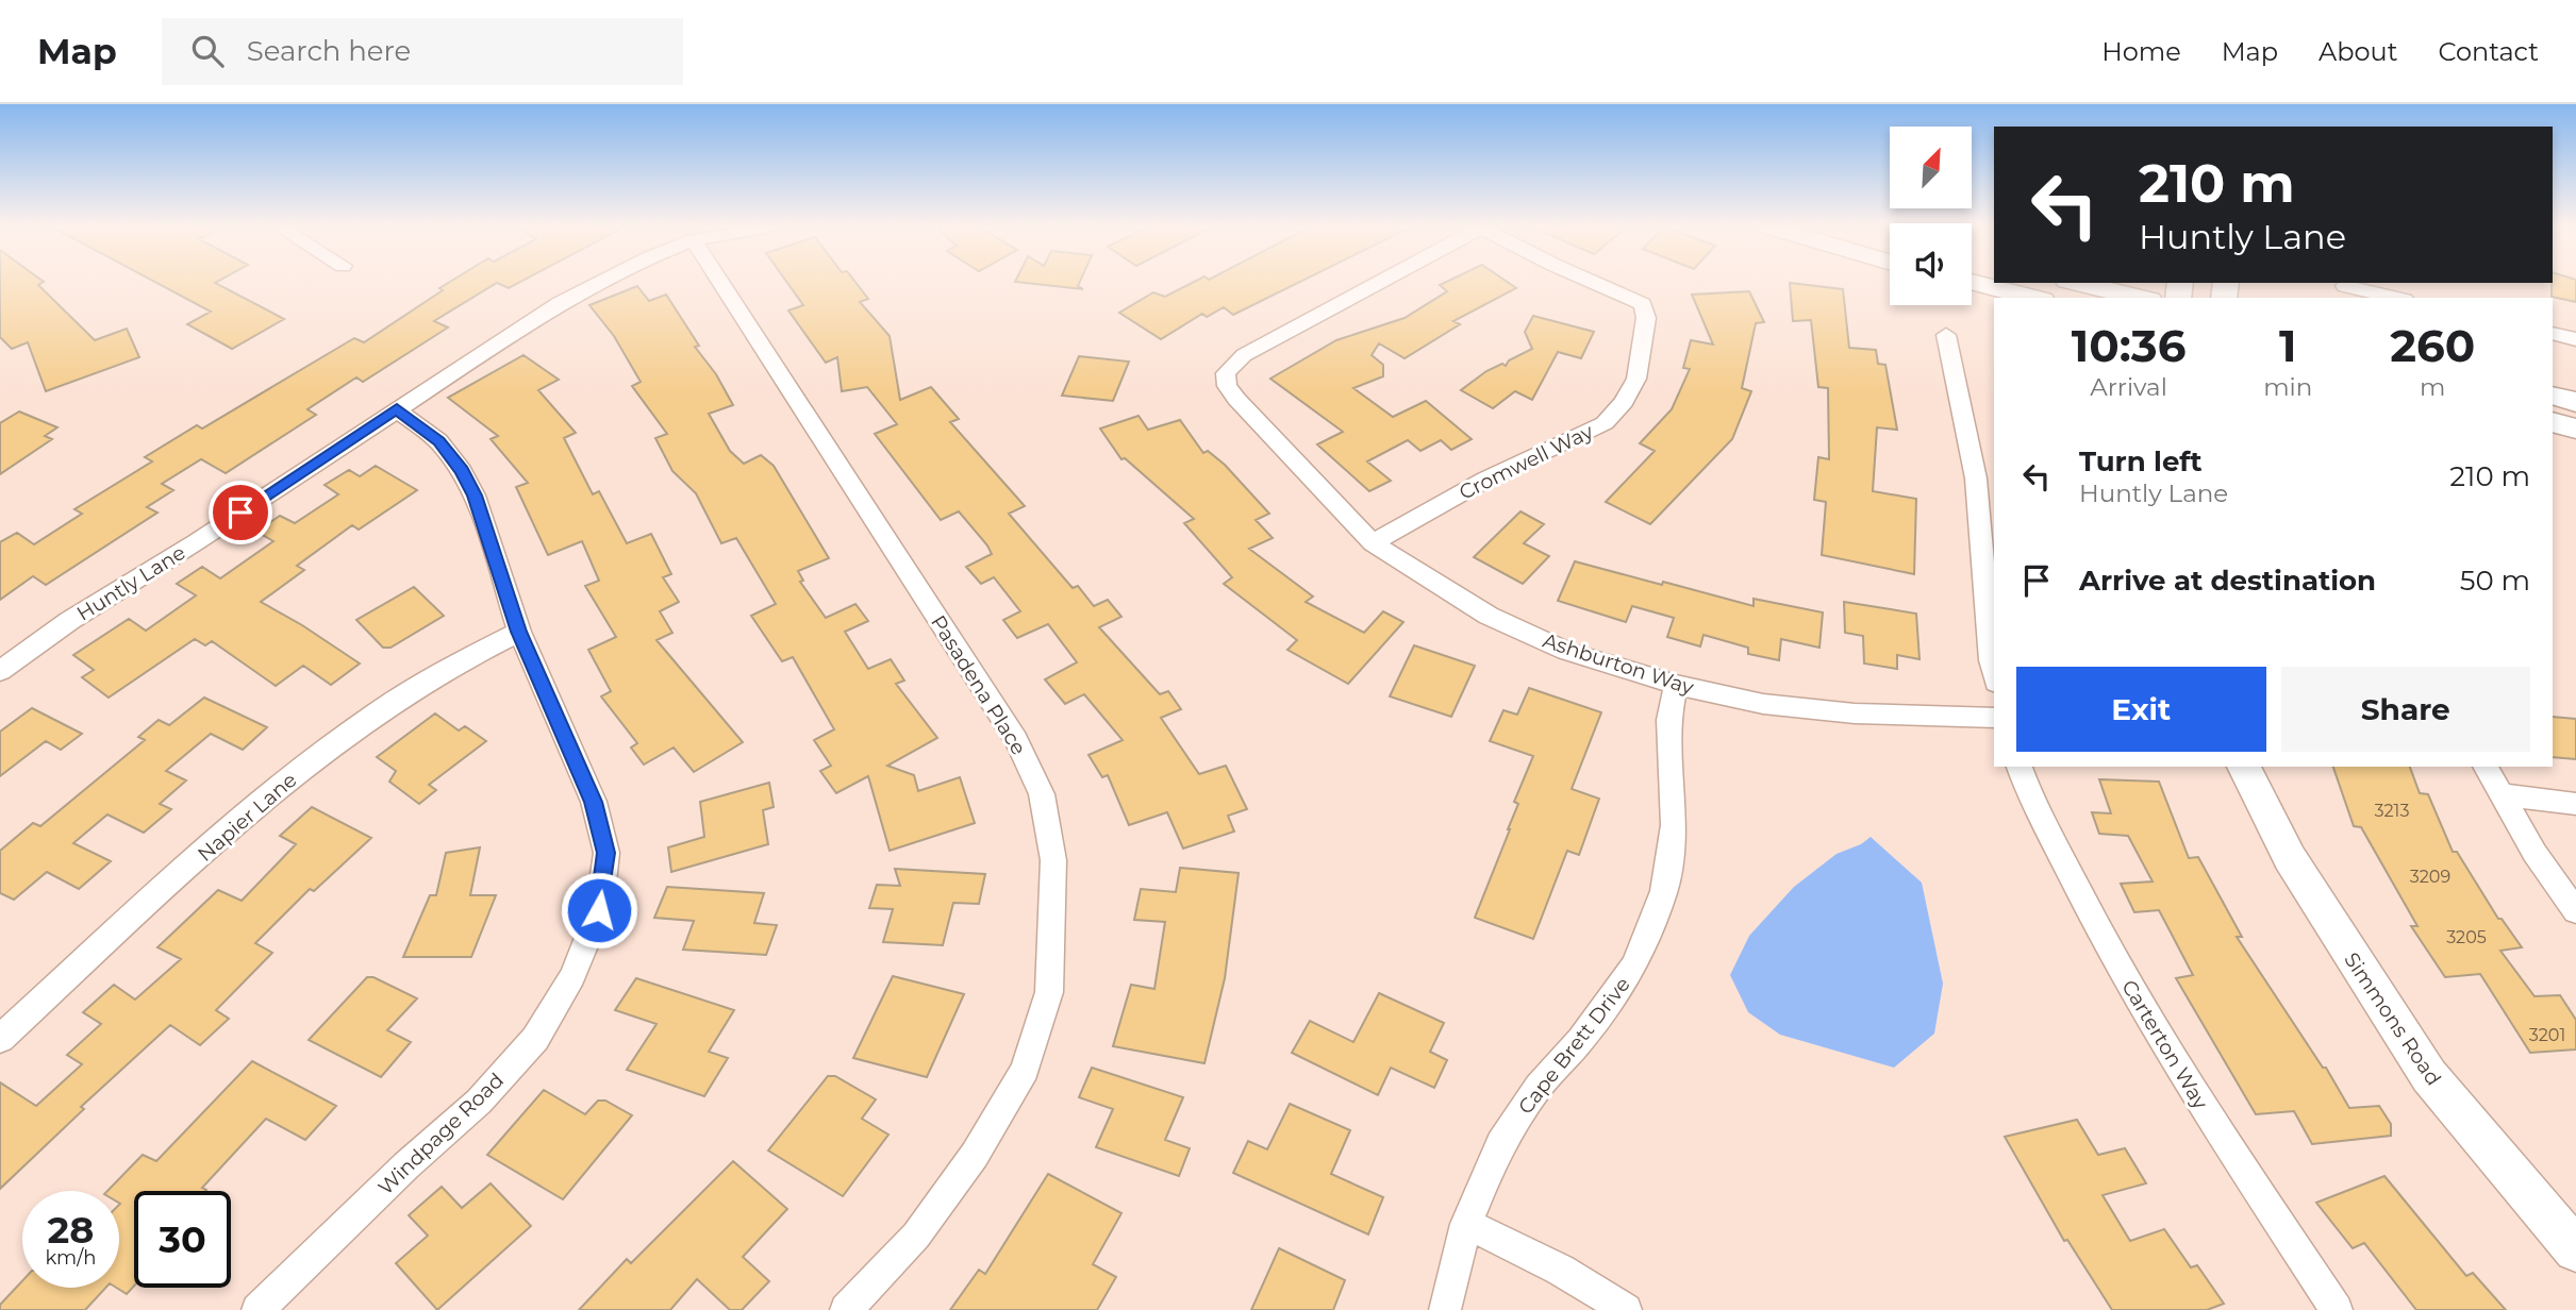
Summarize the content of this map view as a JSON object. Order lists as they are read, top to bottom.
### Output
{
  "streets": {
    "main road": ["Simmons Road"],
    "street": [
      "Cromwell Way",
      "Huntly Lane",
      "Ashburton Way",
      "Pasadena Place",
      "Napier Lane",
      "Carterton Way",
      "Cape Brett Drive",
      "Windpage Road"
    ]
  },
  "crossings": [
    ["Cromwell Way", "Ashburton Way"],
    ["Huntly Lane", "Windpage Road"],
    ["Ashburton Way", "Cape Brett Drive"],
    ["Napier Lane", "Windpage Road"]
  ],
  "house_numbers": [
    "3213",
    "3209",
    "3205",
    "3201"
  ],
  "north": "top right",
  "page": {
    "header": "Map",
    "search": "Search here",
    "nav": [
      "Home",
      "Map",
      "About",
      "Contact"
    ],
    "turn": ["210 m", "Huntly Lane"],
    "eta": [
      "10:36",
      "Arrival",
      "1",
      "min",
      "260",
      "m"
    ],
    "list": [
      {
        "name": "Turn left",
        "note": "Huntly Lane",
        "value": "210 m"
      },
      {
        "name": "Arrive at destination",
        "value": "50 m"
      }
    ],
    "buttons": ["Exit", "Share"],
    "speed": "28 km/h",
    "limit": "30"
  }
}
